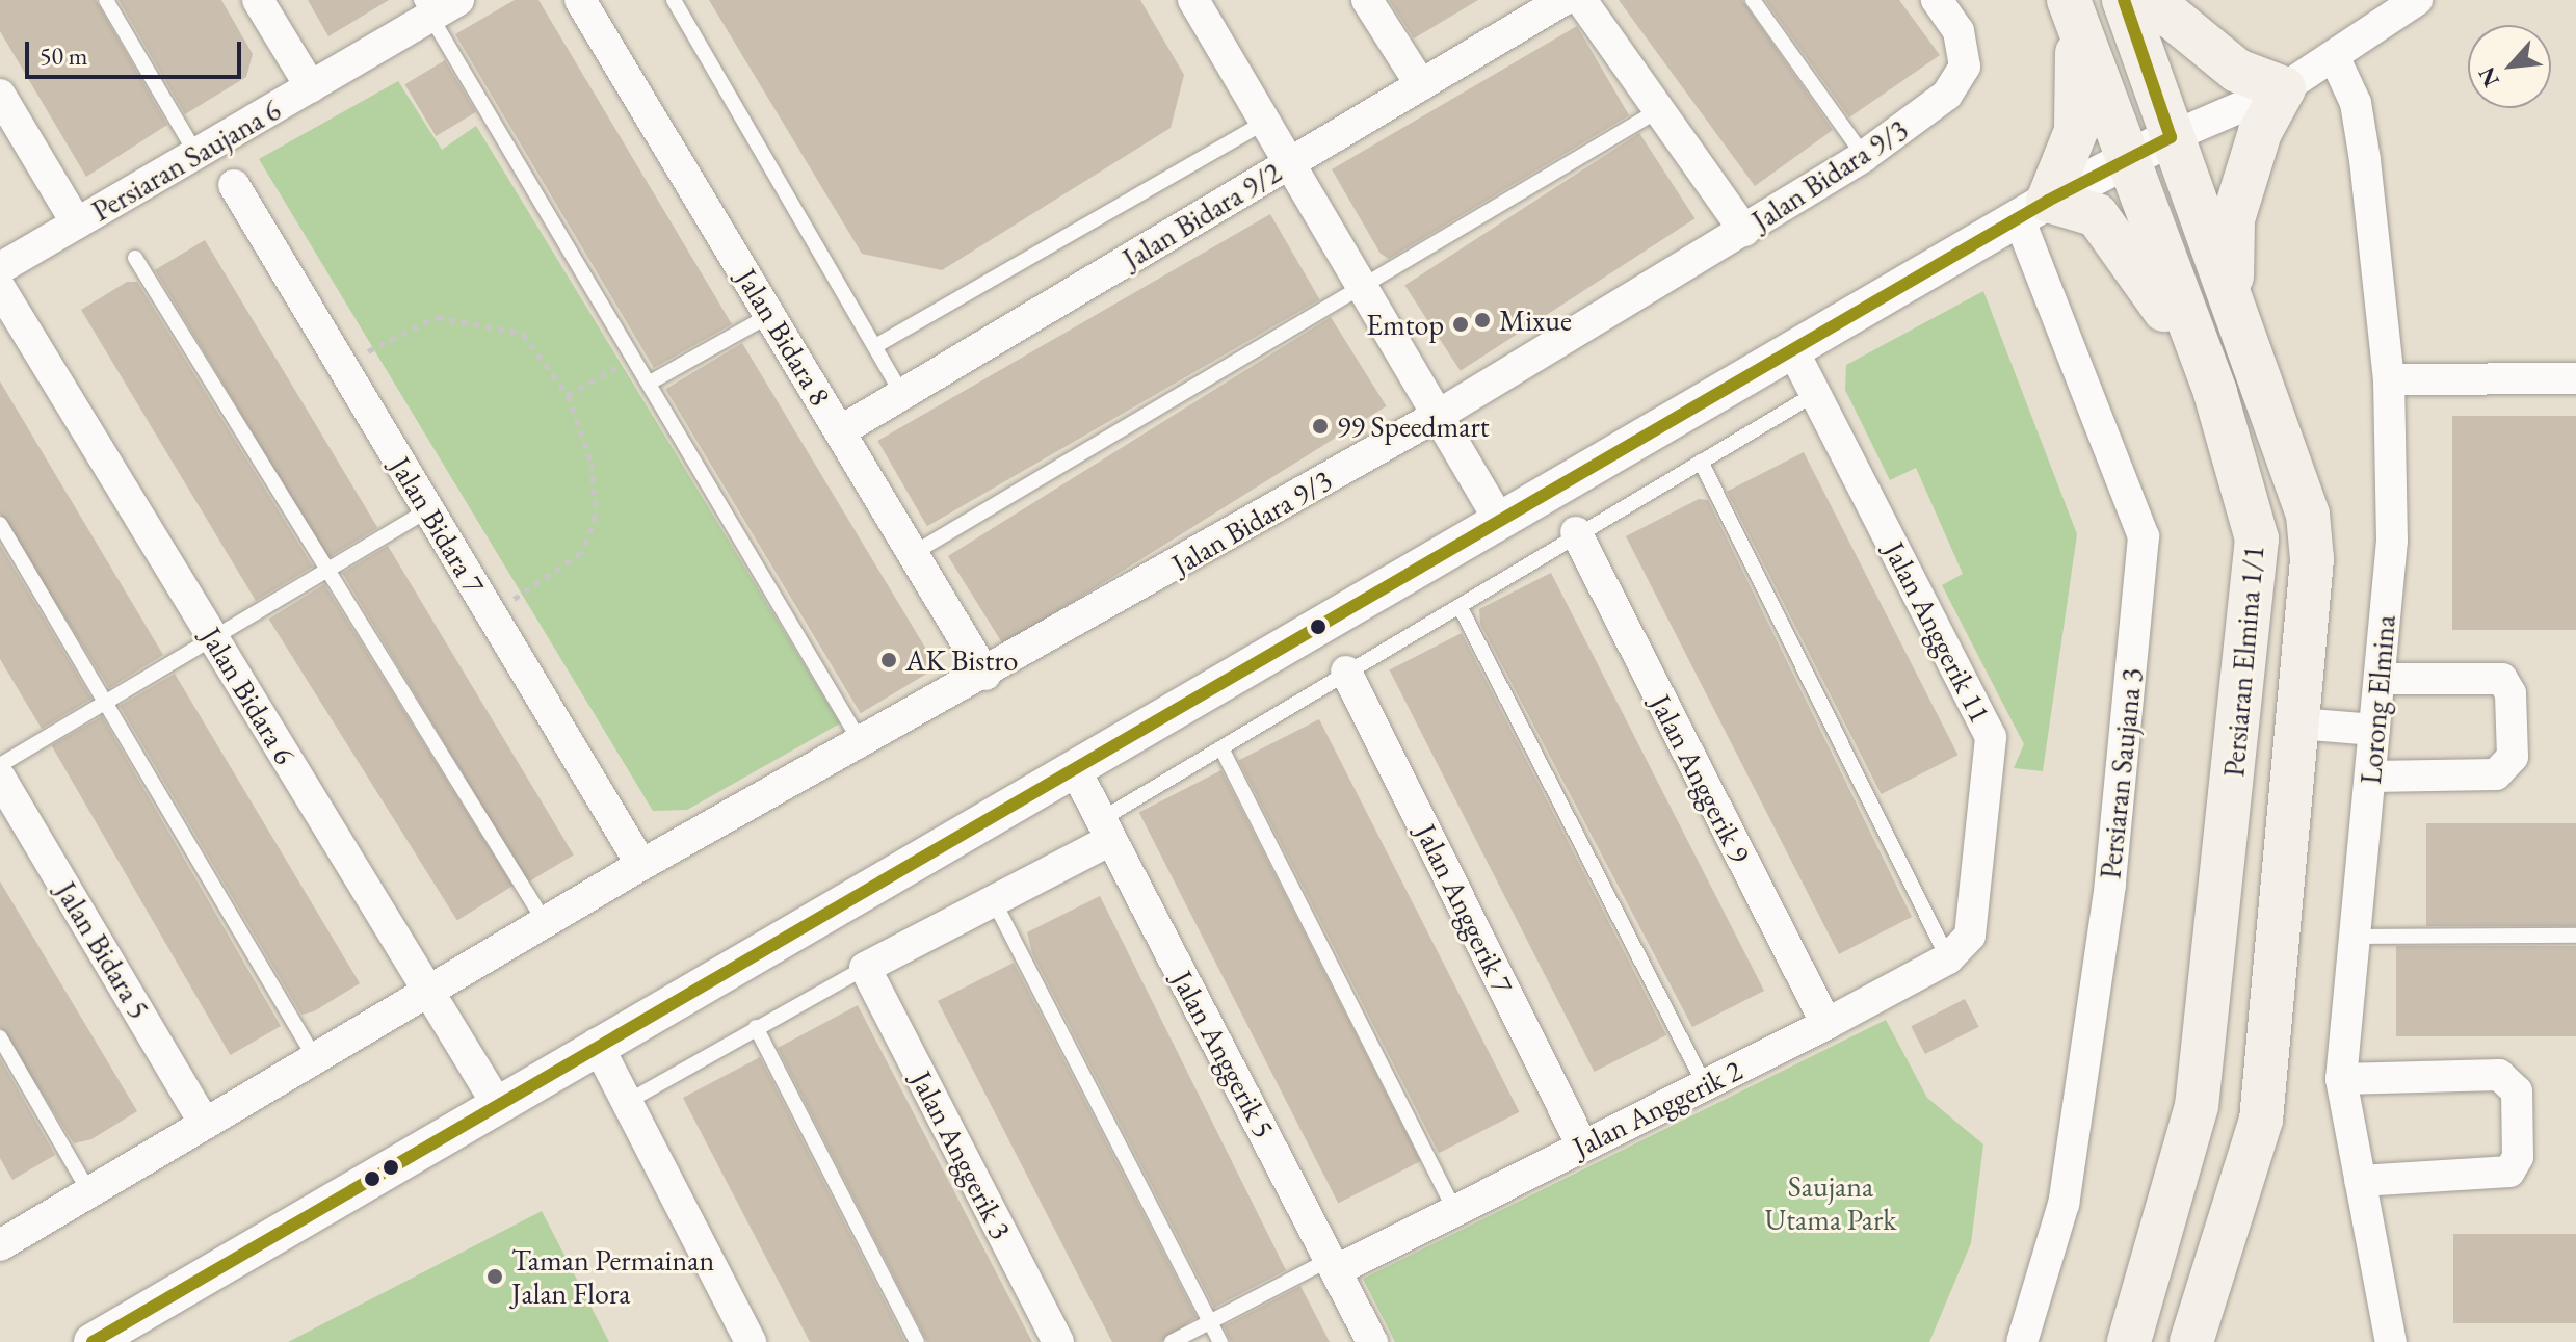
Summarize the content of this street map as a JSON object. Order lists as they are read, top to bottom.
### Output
{
  "streets": {
    "main road": ["Persiaran Elmina 1/1"],
    "street": [
      "Persiaran Saujana 6",
      "Jalan Bidara 9/3",
      "Jalan Bidara 9/2",
      "Jalan Bidara 8",
      "Jalan Bidara 7",
      "Jalan Anggerik 11",
      "Jalan Bidara 6",
      "Lorong Elmina",
      "Persiaran Saujana 3",
      "Jalan Anggerik 9",
      "Jalan Anggerik 7",
      "Jalan Bidara 5",
      "Jalan Anggerik 5",
      "Jalan Anggerik 2",
      "Jalan Anggerik 3"
    ]
  },
  "crossings": [
    ["Jalan Bidara 9/3", "Jalan Bidara 8"],
    ["Jalan Bidara 9/3", "Jalan Bidara 7"],
    ["Jalan Bidara 9/3", "Jalan Bidara 6"],
    ["Jalan Bidara 9/3", "Jalan Bidara 5"],
    ["Jalan Bidara 9/2", "Jalan Bidara 8"],
    ["Jalan Anggerik 11", "Jalan Anggerik 2"],
    ["Jalan Anggerik 9", "Jalan Anggerik 2"],
    ["Jalan Anggerik 7", "Jalan Anggerik 2"],
    ["Jalan Anggerik 5", "Jalan Anggerik 2"]
  ],
  "parks": ["Saujana Utama Park"],
  "places": [
    "Mixue",
    "Emtop",
    "99 Speedmart",
    "AK Bistro",
    "Taman Permainan Jalan Flora"
  ],
  "scale_bar": "50 m",
  "north": "bottom left"
}
